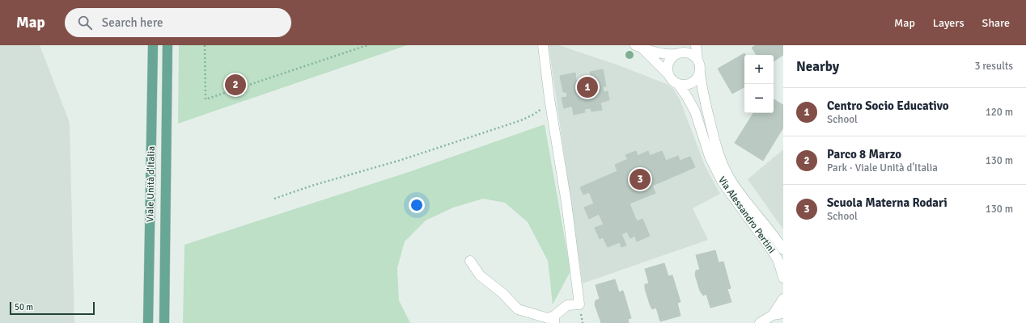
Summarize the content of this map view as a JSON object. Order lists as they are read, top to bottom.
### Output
{
  "streets": {
    "main road": ["Viale Unità d'Italia"],
    "street": ["Via Alessandro Pertini"]
  },
  "scale_bar": "50 m",
  "page": {
    "header": "Map",
    "search": "Search here",
    "nav": ["Map", "Layers", "Share"],
    "heading": ["Nearby", "3 results"],
    "map_buttons": ["+", "−"],
    "pins": ["2", "1", "3"],
    "list": [
      {
        "mark": "1",
        "name": "Centro Socio Educativo",
        "note": "School",
        "value": "120 m"
      },
      {
        "mark": "2",
        "name": "Parco 8 Marzo",
        "note": "Park · Viale Unità d'Italia",
        "value": "130 m"
      },
      {
        "mark": "3",
        "name": "Scuola Materna Rodari",
        "note": "School",
        "value": "130 m"
      }
    ],
    "scale": "50 m"
  }
}
